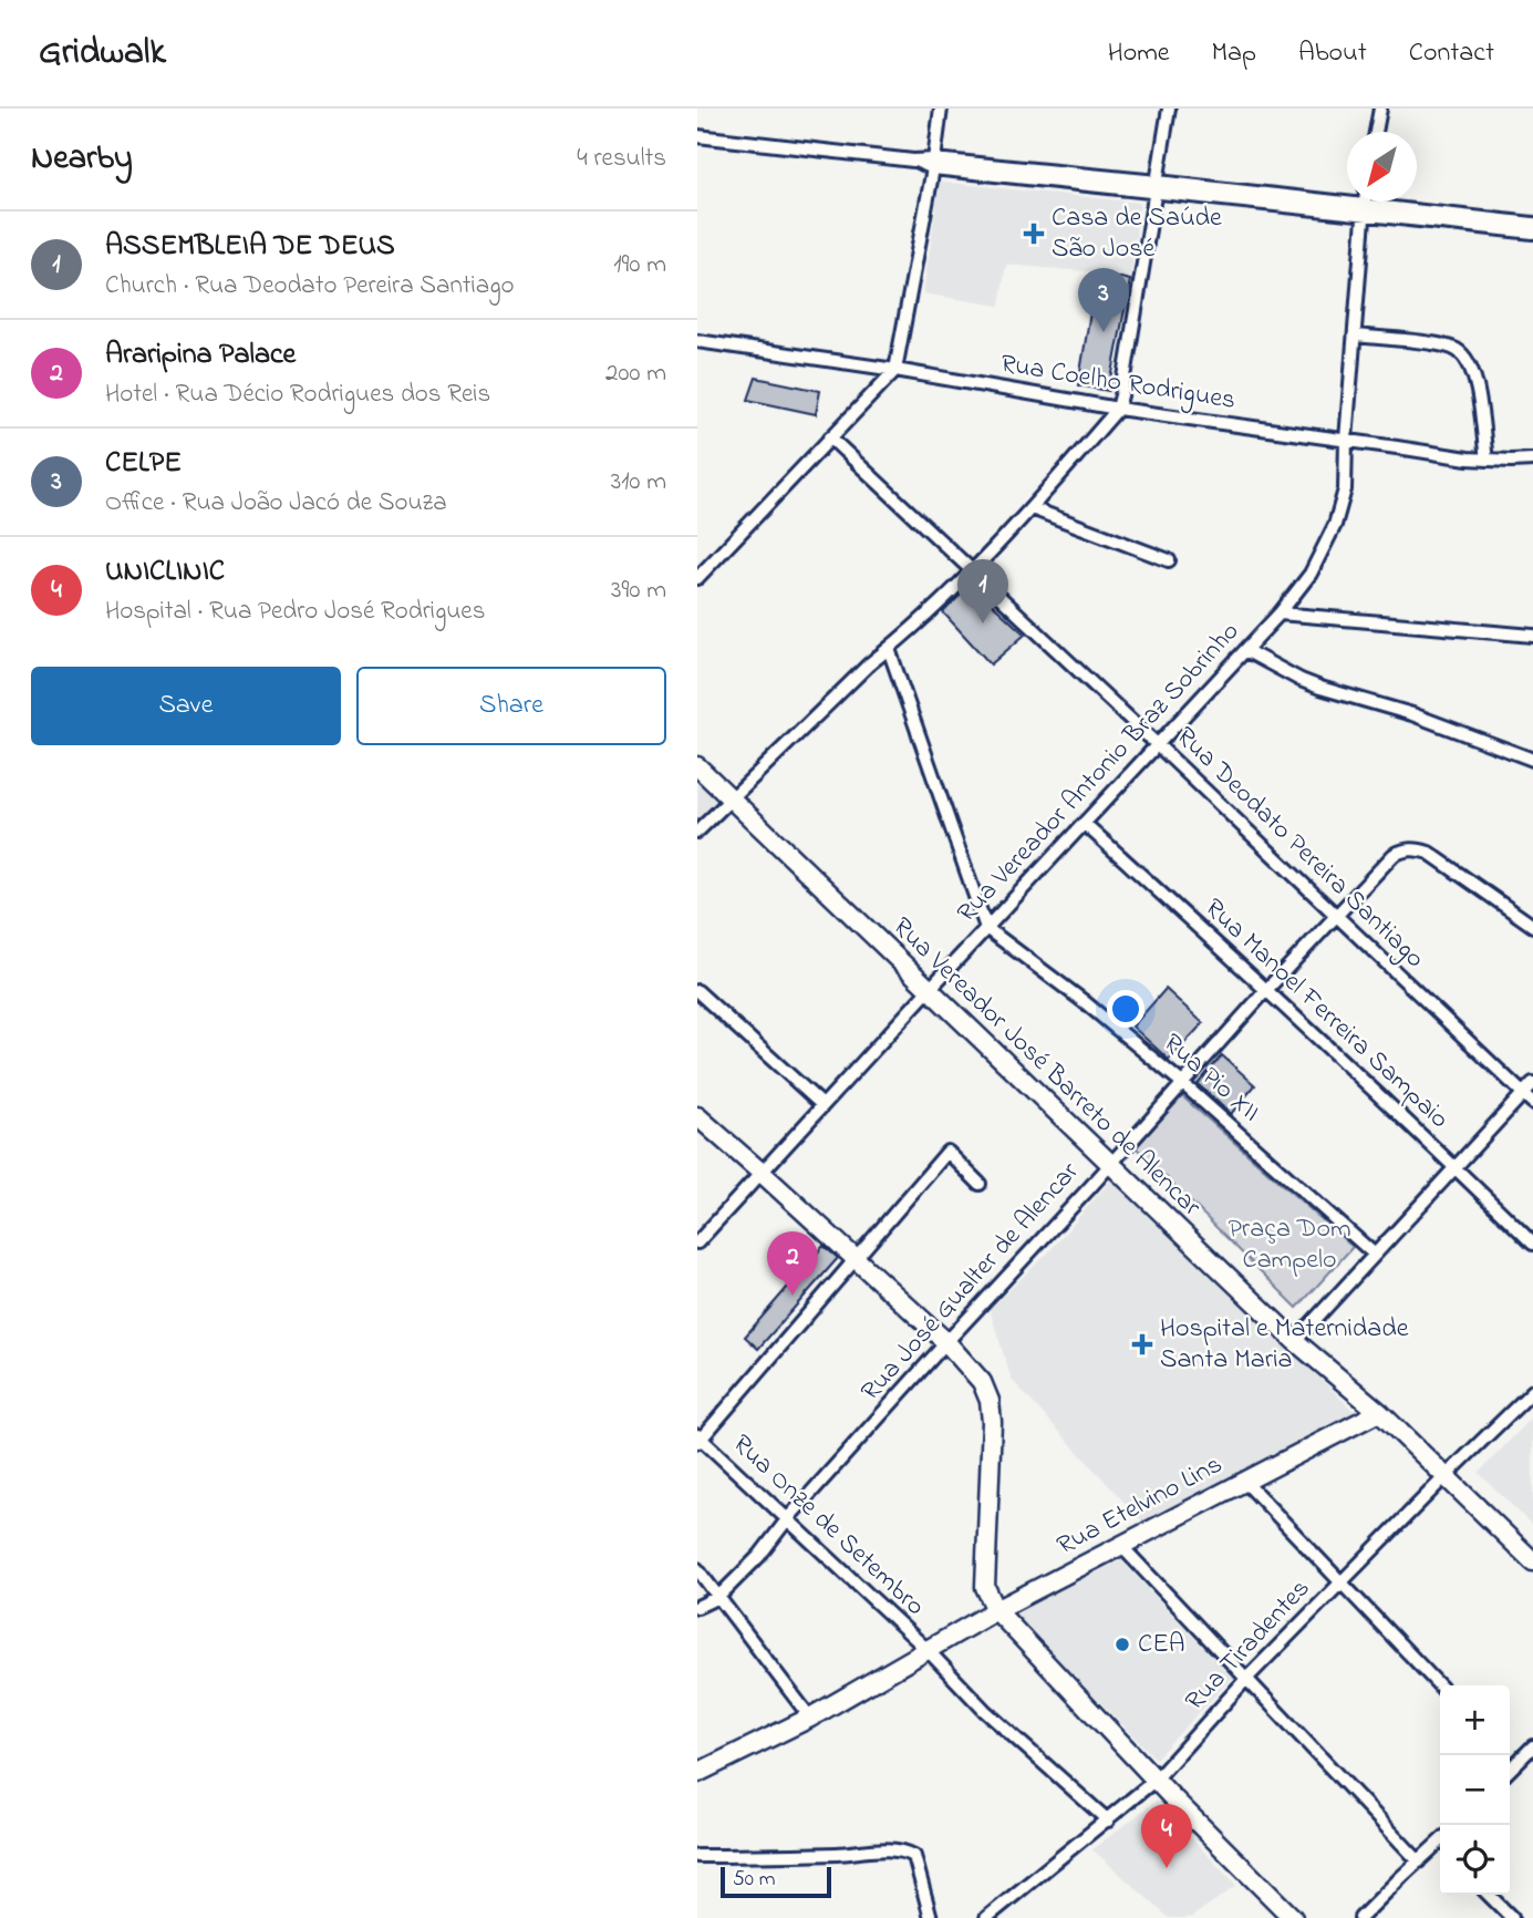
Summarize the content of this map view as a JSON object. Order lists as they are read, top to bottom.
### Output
{
  "streets": {
    "main road": ["Rua Vereador José Barreto de Alencar", "Rua Etelvino Lins"],
    "street": [
      "Rua Coelho Rodrigues",
      "Rua Vereador Antonio Braz Sobrinho",
      "Rua Deodato Pereira Santiago",
      "Rua Manoel Ferreira Sampaio",
      "Rua Pio XII",
      "Rua José Gualter de Alencar",
      "Rua Onze de Setembro",
      "Rua Tiradentes"
    ]
  },
  "crossings": [
    ["Rua Coelho Rodrigues", "Rua Vereador Antonio Braz Sobrinho"],
    ["Rua Vereador Antonio Braz Sobrinho", "Rua Deodato Pereira Santiago"],
    ["Rua Vereador Antonio Braz Sobrinho", "Rua Manoel Ferreira Sampaio"],
    ["Rua Vereador Antonio Braz Sobrinho", "Rua Vereador José Barreto de Alencar"],
    ["Rua Vereador Antonio Braz Sobrinho", "Rua Pio XII"],
    ["Rua Deodato Pereira Santiago", "Rua José Gualter de Alencar"],
    ["Rua Manoel Ferreira Sampaio", "Rua José Gualter de Alencar"],
    ["Rua Vereador José Barreto de Alencar", "Rua José Gualter de Alencar"],
    ["Rua Vereador José Barreto de Alencar", "Rua Etelvino Lins"],
    ["Rua Vereador José Barreto de Alencar", "Rua Tiradentes"],
    ["Rua Pio XII", "Rua José Gualter de Alencar"],
    ["Rua José Gualter de Alencar", "Rua Onze de Setembro"],
    ["Rua Etelvino Lins", "Rua Onze de Setembro"],
    ["Rua Onze de Setembro", "Rua Tiradentes"]
  ],
  "parks": ["Praça Dom Campelo"],
  "places": {
    "health": ["Casa de Saúde São José", "Hospital e Maternidade Santa Maria"],
    "other": ["CEA"]
  },
  "scale_bar": "50 m",
  "north": "bottom left",
  "page": {
    "header": "Gridwalk",
    "nav": [
      "Home",
      "Map",
      "About",
      "Contact"
    ],
    "heading": ["Nearby", "4 results"],
    "list": [
      {
        "mark": "1",
        "name": "ASSEMBLEIA DE DEUS",
        "note": "Church · Rua Deodato Pereira Santiago",
        "value": "190 m"
      },
      {
        "mark": "2",
        "name": "Araripina Palace",
        "note": "Hotel · Rua Décio Rodrigues dos Reis",
        "value": "200 m"
      },
      {
        "mark": "3",
        "name": "CELPE",
        "note": "Office · Rua João Jacó de Souza",
        "value": "310 m"
      },
      {
        "mark": "4",
        "name": "UNICLINIC",
        "note": "Hospital · Rua Pedro José Rodrigues",
        "value": "390 m"
      }
    ],
    "pins": [
      "3",
      "1",
      "2",
      "4"
    ],
    "buttons": ["Save", "Share"],
    "map_buttons": ["+", "−"],
    "scale": "50 m"
  }
}
